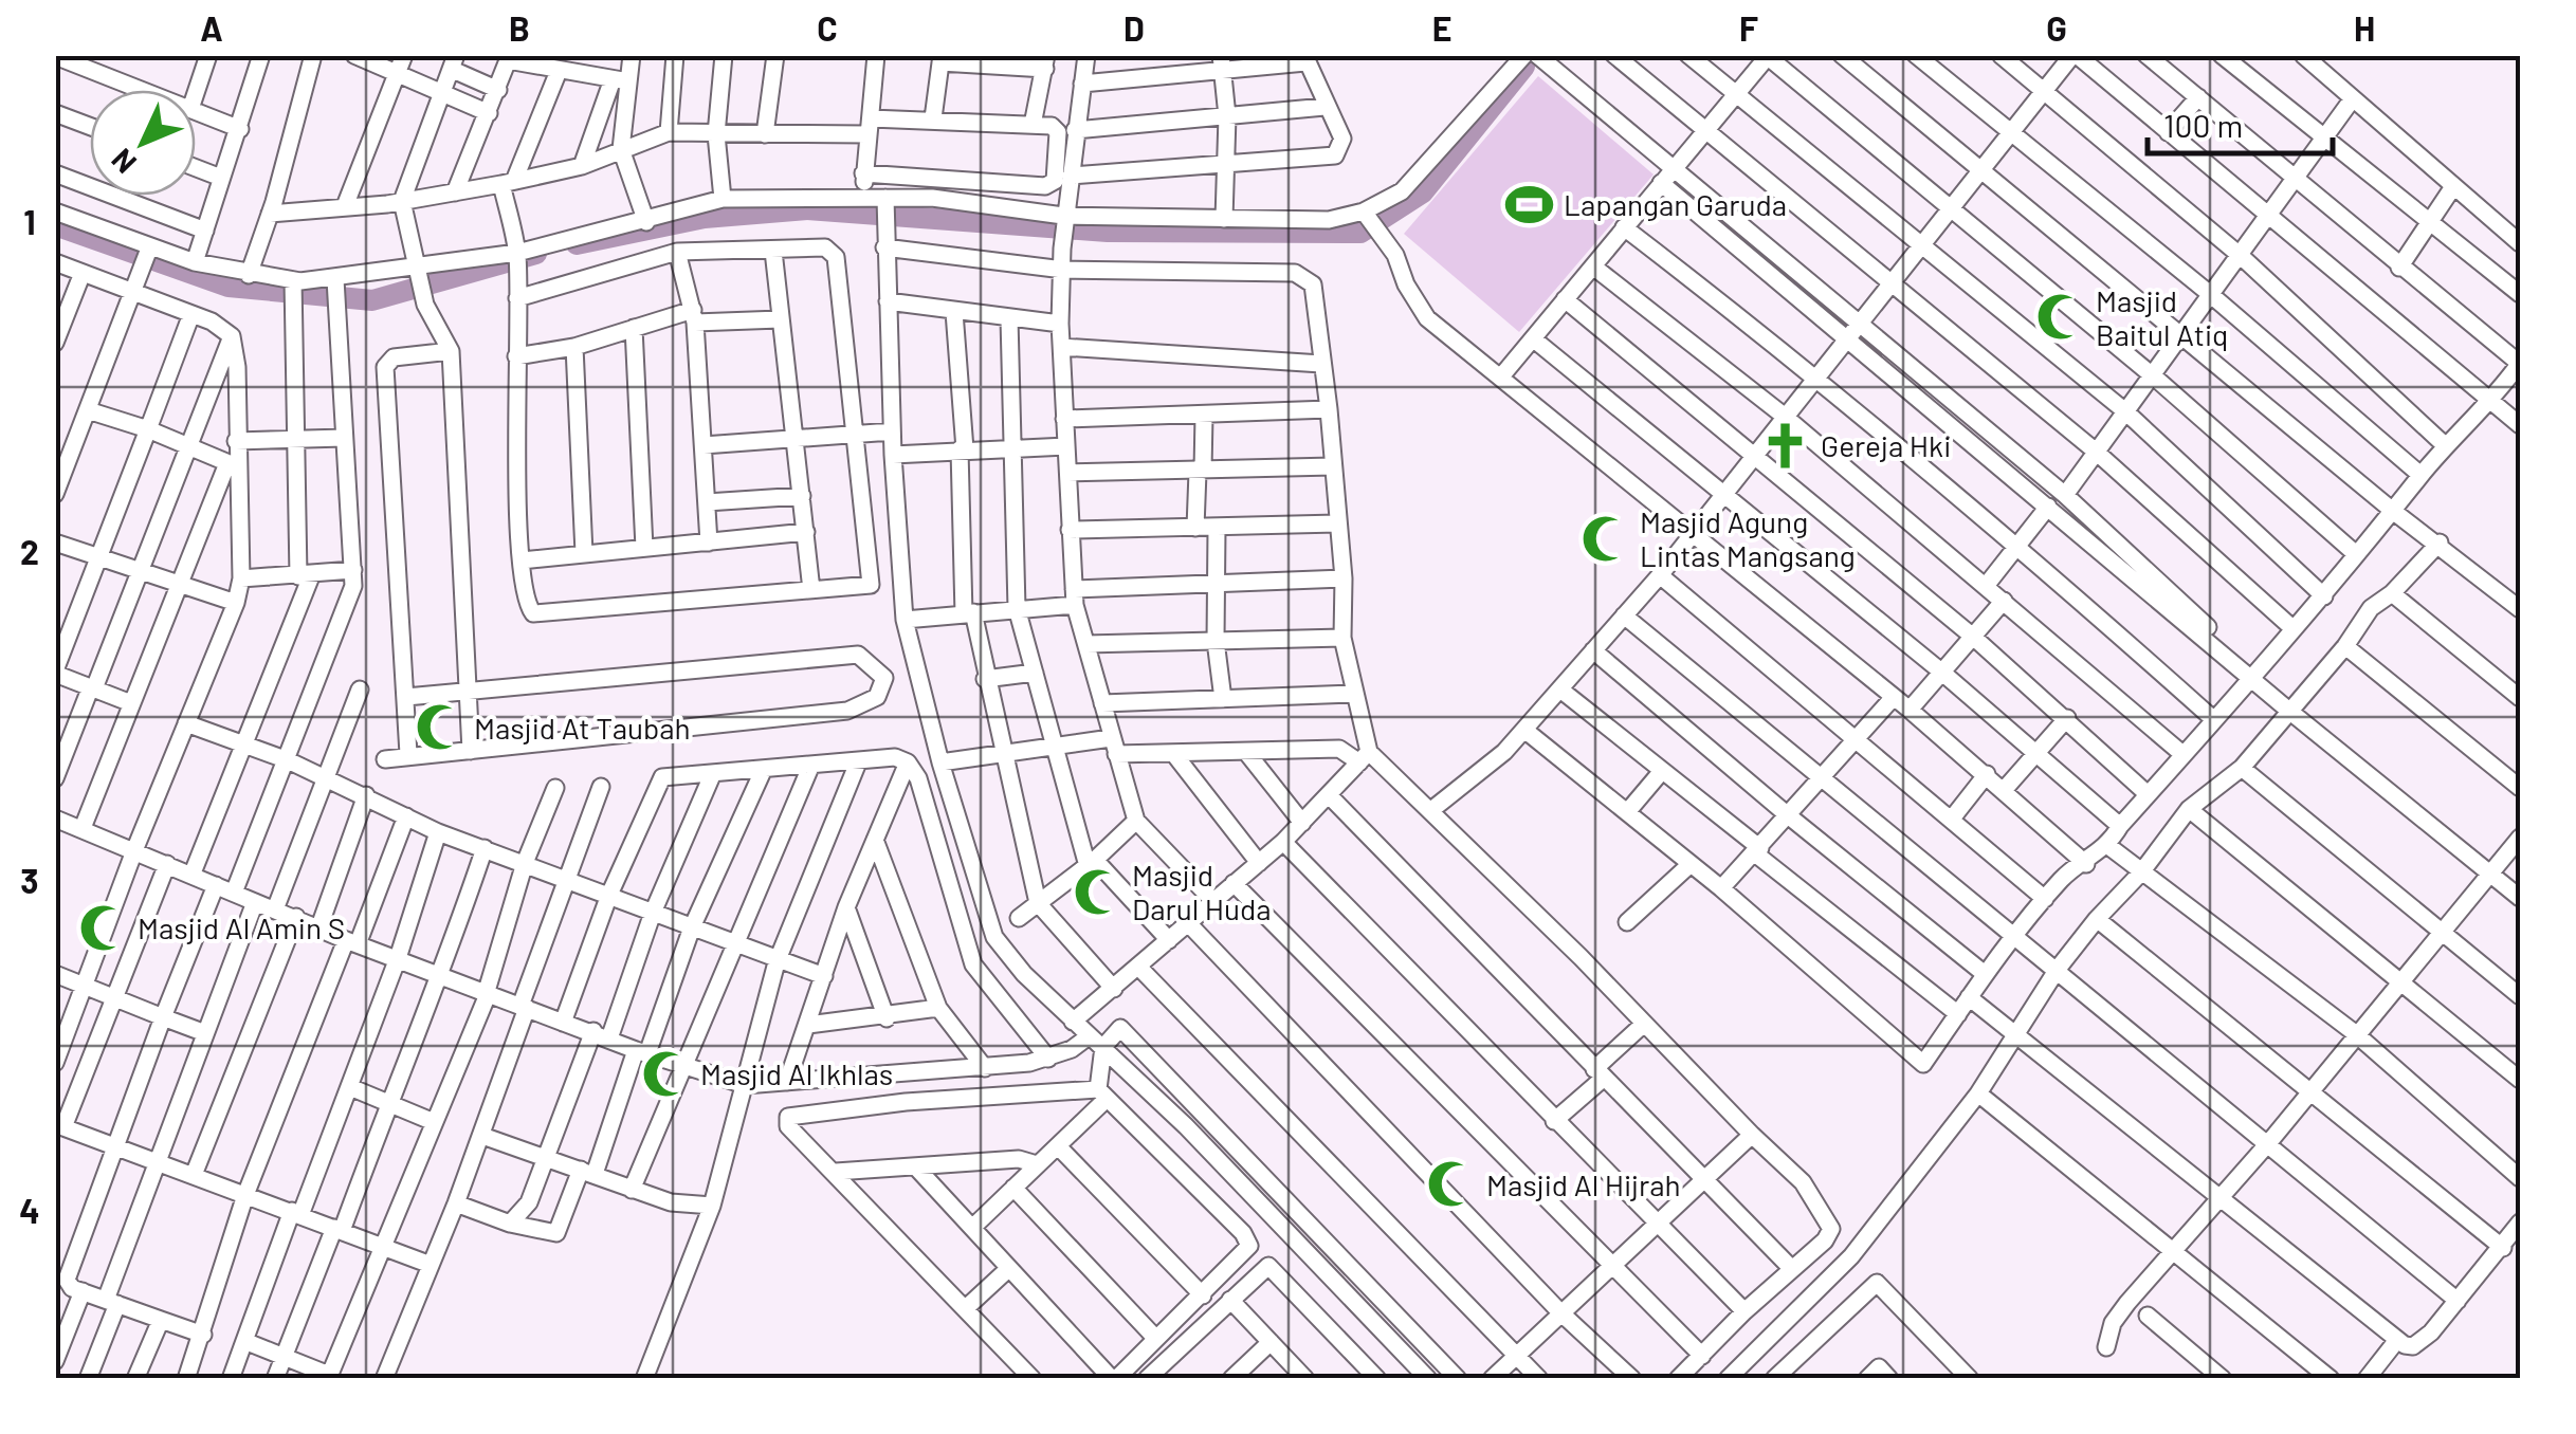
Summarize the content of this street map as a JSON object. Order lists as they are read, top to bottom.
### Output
{
  "places": {
    "sports": ["Lapangan Garuda"],
    "mosque": [
      "Masjid Baitul Atiq",
      "Masjid Agung Lintas Mangsang",
      "Masjid At Taubah",
      "Masjid Darul Huda",
      "Masjid Al Amin S",
      "Masjid Al Ikhlas",
      "Masjid Al Hijrah"
    ],
    "church": ["Gereja Hki"]
  },
  "scale_bar": "100 m",
  "north": "bottom left",
  "grid": {
    "columns": [
      "A",
      "B",
      "C",
      "D",
      "E",
      "F",
      "G",
      "H"
    ],
    "rows": [
      "1",
      "2",
      "3",
      "4"
    ]
  }
}
